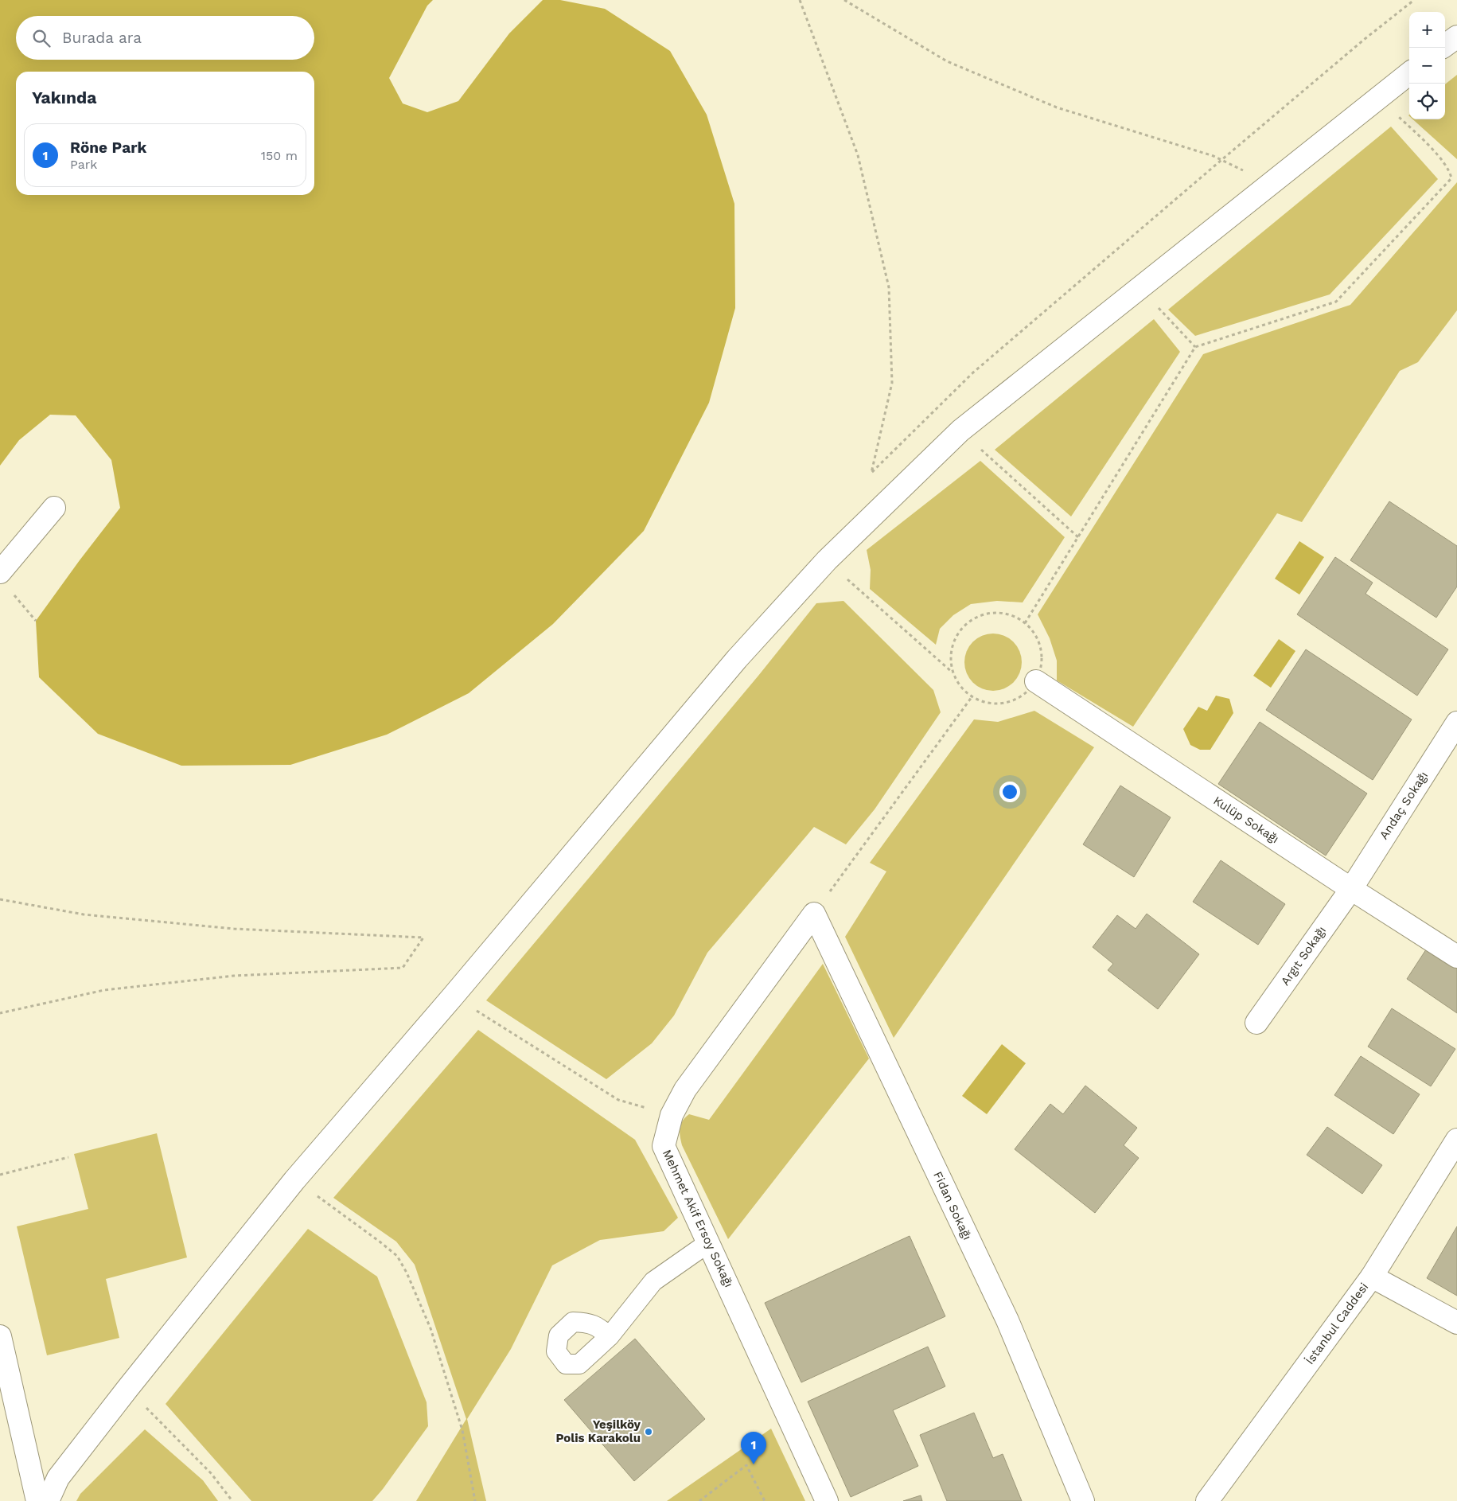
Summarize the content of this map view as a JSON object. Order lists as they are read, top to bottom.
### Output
{
  "streets": {
    "street": [
      "Andaç Sokağı",
      "Kulüp Sokağı",
      "Argıt Sokağı",
      "Fidan Sokağı",
      "Mehmet Akif Ersoy Sokağı",
      "İstanbul Caddesi"
    ]
  },
  "crossings": [
    ["Andaç Sokağı", "Kulüp Sokağı"],
    ["Andaç Sokağı", "Argıt Sokağı"],
    ["Kulüp Sokağı", "Argıt Sokağı"],
    ["Fidan Sokağı", "Mehmet Akif Ersoy Sokağı"]
  ],
  "places": ["Yeşilköy Polis Karakolu"],
  "page": {
    "map_buttons": ["+", "−"],
    "search": "Burada ara",
    "heading": "Yakında",
    "list": [
      {
        "mark": "1",
        "name": "Röne Park",
        "note": "Park",
        "value": "150 m"
      }
    ],
    "pins": "1"
  }
}
